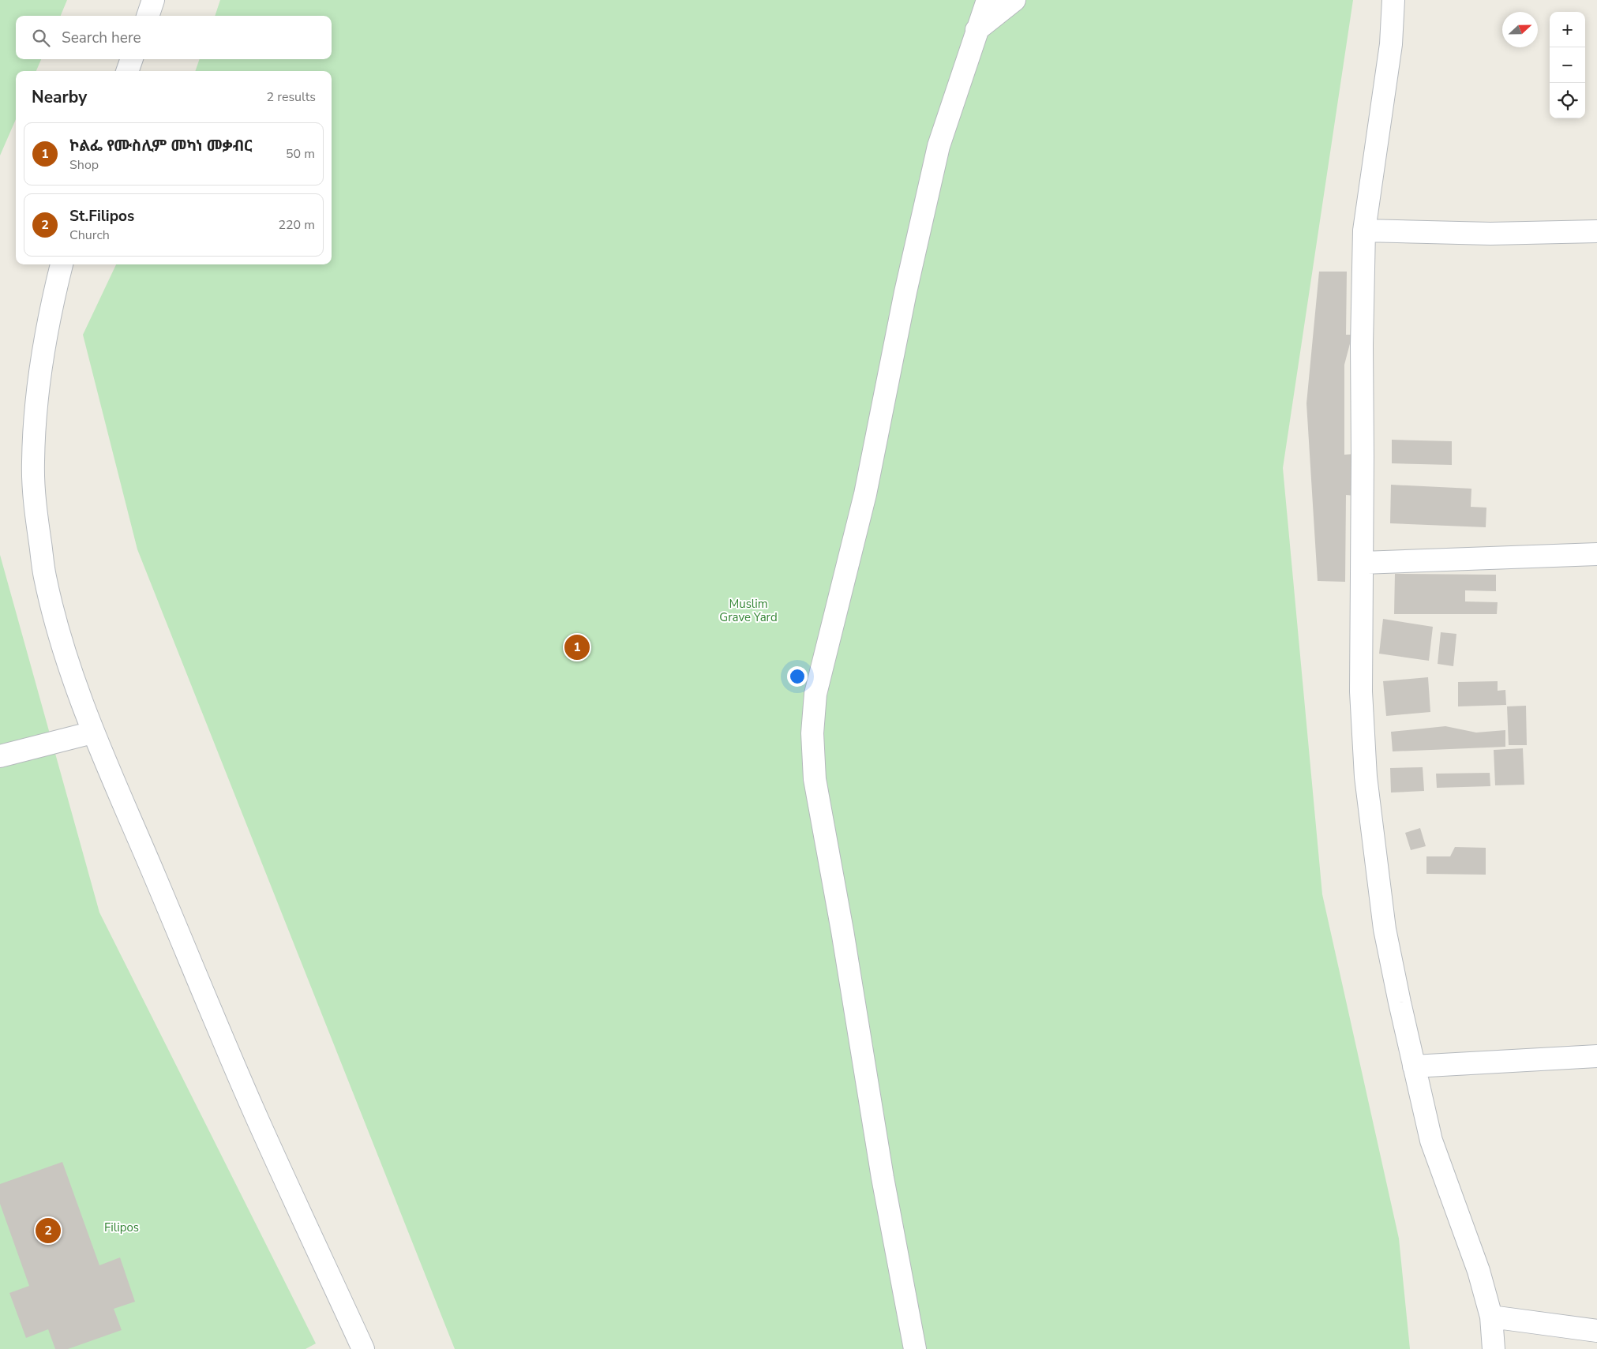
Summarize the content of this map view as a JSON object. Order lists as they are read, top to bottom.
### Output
{
  "parks": ["Muslim Grave Yard", "Filipos"],
  "north": "right",
  "page": {
    "map_buttons": ["+", "−"],
    "search": "Search here",
    "heading": ["Nearby", "2 results"],
    "list": [
      {
        "mark": "1",
        "name": "ኮልፌ የሙስሊም መካነ መቃብር",
        "note": "Shop",
        "value": "50 m"
      },
      {
        "mark": "2",
        "name": "St.Filipos",
        "note": "Church",
        "value": "220 m"
      }
    ],
    "pins": ["1", "2"]
  }
}
